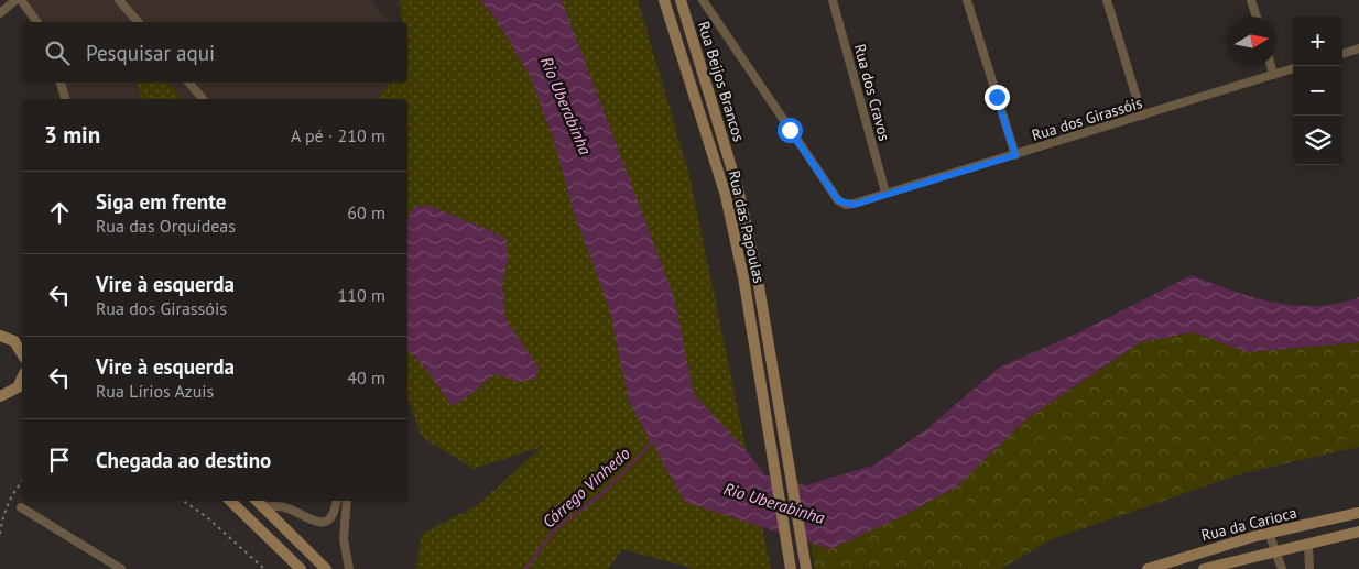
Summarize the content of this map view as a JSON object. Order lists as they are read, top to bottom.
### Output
{
  "streets": {
    "main road": ["Rua Beijos Brancos", "Rua das Papoulas", "Rua da Carioca"],
    "street": ["Rua dos Cravos", "Rua dos Girassóis"]
  },
  "crossings": [
    ["Rua dos Cravos", "Rua dos Girassóis"]
  ],
  "water": ["Rio Uberabinha", "Córrego Vinhedo"],
  "north": "right",
  "page": {
    "map_buttons": ["+", "−"],
    "search": "Pesquisar aqui",
    "heading": ["3 min", "A pé · 210 m"],
    "list": [
      ["Siga em frente", "Rua das Orquídeas", "60 m"],
      ["Vire à esquerda", "Rua dos Girassóis", "110 m"],
      ["Vire à esquerda", "Rua Lírios Azuis", "40 m"],
      "Chegada ao destino"
    ]
  }
}
